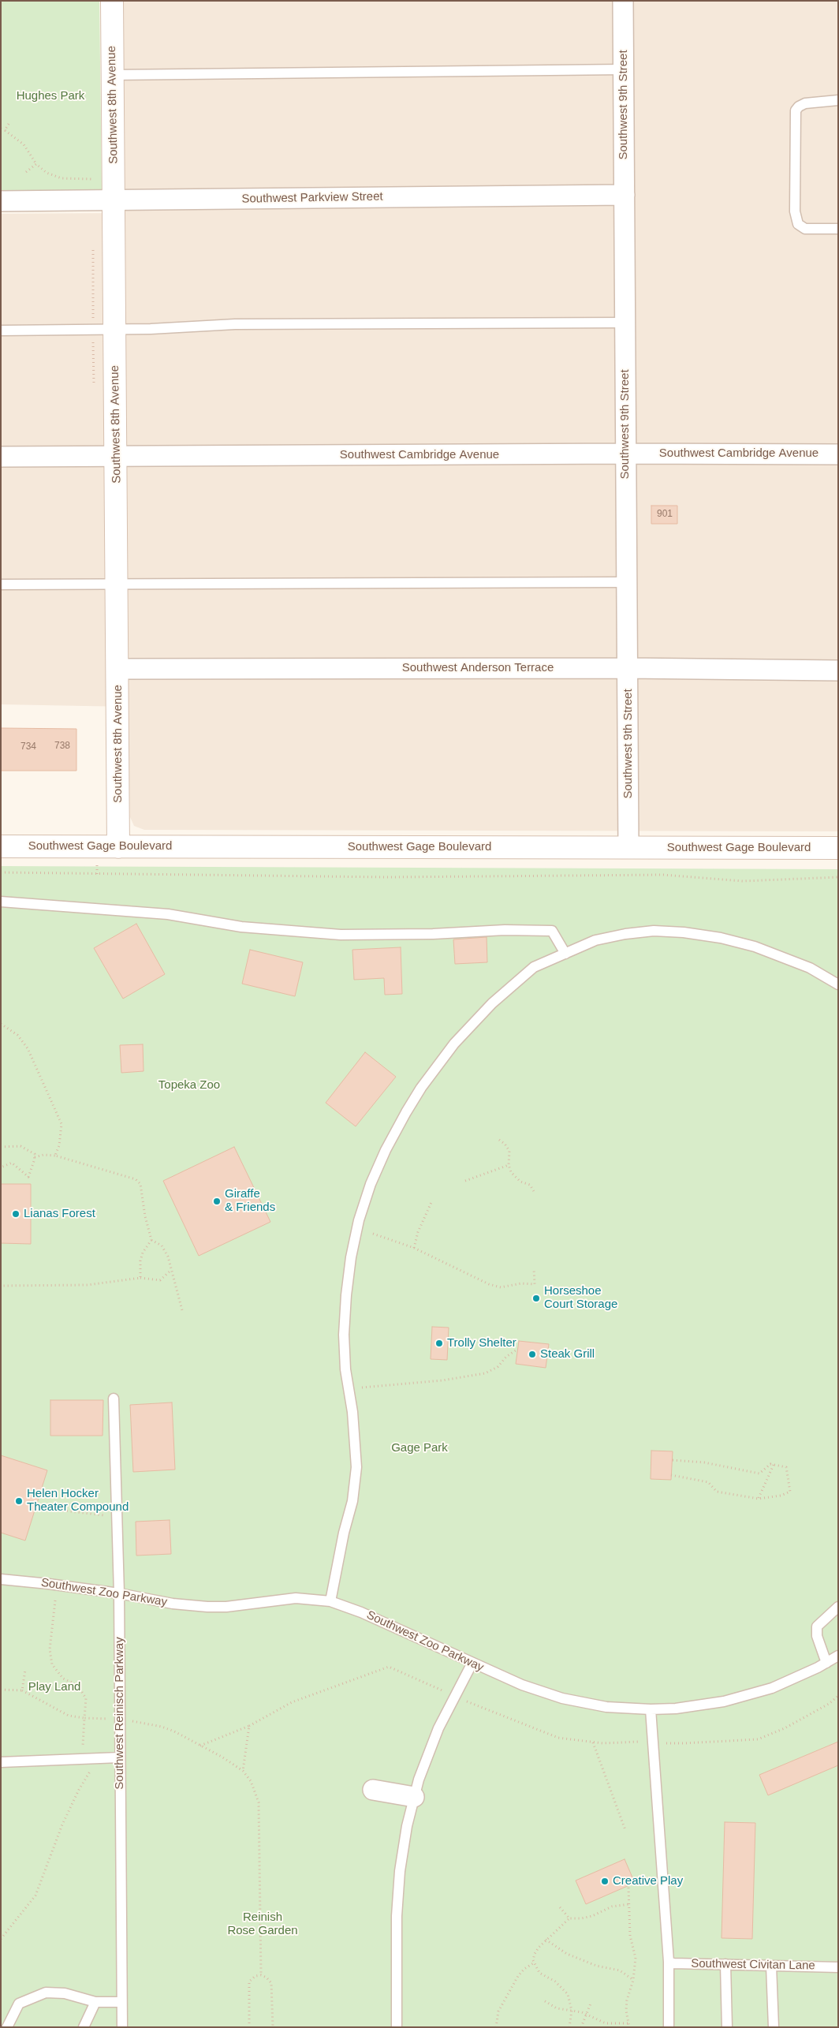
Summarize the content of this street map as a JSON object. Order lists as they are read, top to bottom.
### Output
{
  "streets": {
    "street": [
      "Southwest 8th Avenue",
      "Southwest 9th Street",
      "Southwest Parkview Street",
      "Southwest Cambridge Avenue",
      "Southwest Anderson Terrace",
      "Southwest Gage Boulevard"
    ],
    "lane": ["Southwest Zoo Parkway", "Southwest Reinisch Parkway", "Southwest Civitan Lane"]
  },
  "crossings": [
    ["Southwest 8th Avenue", "Southwest Parkview Street"],
    ["Southwest 8th Avenue", "Southwest Cambridge Avenue"],
    ["Southwest 8th Avenue", "Southwest Anderson Terrace"],
    ["Southwest 8th Avenue", "Southwest Gage Boulevard"],
    ["Southwest 9th Street", "Southwest Parkview Street"],
    ["Southwest 9th Street", "Southwest Cambridge Avenue"],
    ["Southwest 9th Street", "Southwest Anderson Terrace"],
    ["Southwest 9th Street", "Southwest Gage Boulevard"],
    ["Southwest Zoo Parkway", "Southwest Reinisch Parkway"]
  ],
  "parks": [
    "Hughes Park",
    "Topeka Zoo",
    "Gage Park",
    "Play Land",
    "Reinish Rose Garden"
  ],
  "places": [
    "Giraffe & Friends",
    "Lianas Forest",
    "Horseshoe Court Storage",
    "Trolly Shelter",
    "Steak Grill",
    "Helen Hocker Theater Compound",
    "Creative Play"
  ],
  "house_numbers": ["901", "738", "734"]
}
